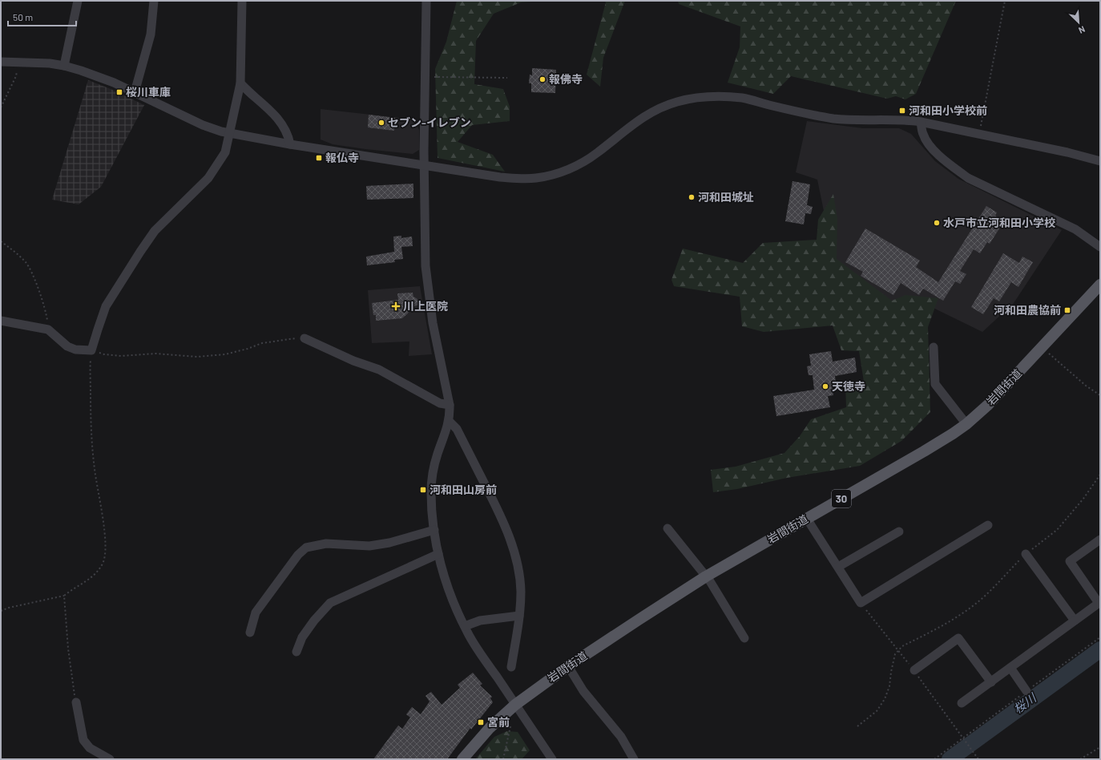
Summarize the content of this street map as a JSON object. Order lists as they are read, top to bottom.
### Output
{
  "streets": {
    "main road": ["岩間街道", "30"]
  },
  "water": ["桜川"],
  "places": {
    "other": [
      "報佛寺",
      "セブン-イレブン",
      "河和田城址",
      "水戸市立河和田小学校",
      "天徳寺"
    ],
    "transit": [
      "桜川車庫",
      "河和田小学校前",
      "報仏寺",
      "河和田農協前",
      "河和田山房前",
      "宮前"
    ],
    "health": ["川上医院"]
  },
  "scale_bar": "50 m",
  "north": "bottom right"
}
